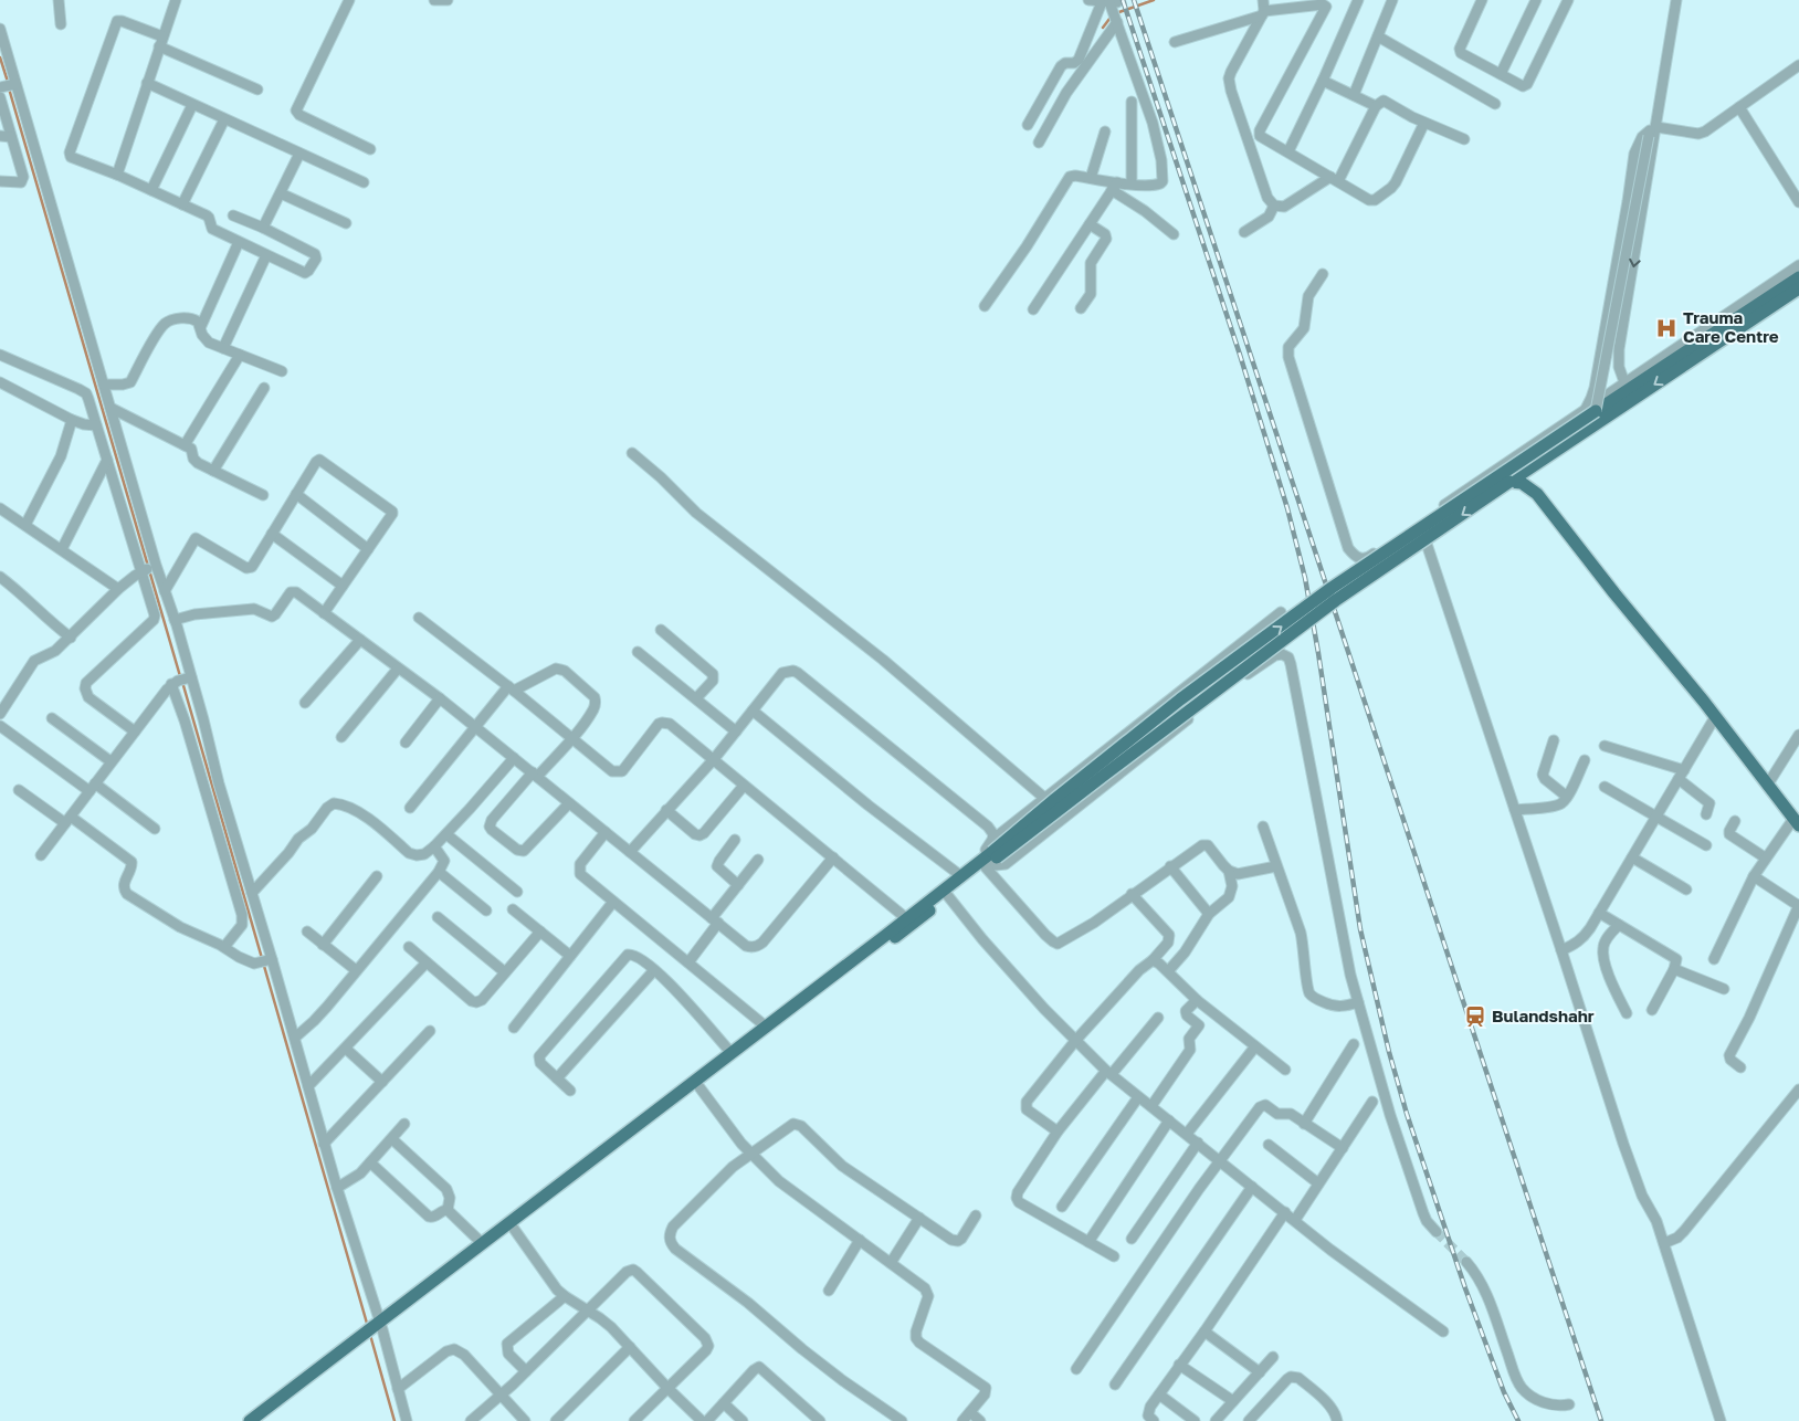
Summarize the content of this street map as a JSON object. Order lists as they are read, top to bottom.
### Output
{
  "places": {
    "hospital": ["Trauma Care Centre"],
    "station": ["Bulandshahr"]
  }
}
